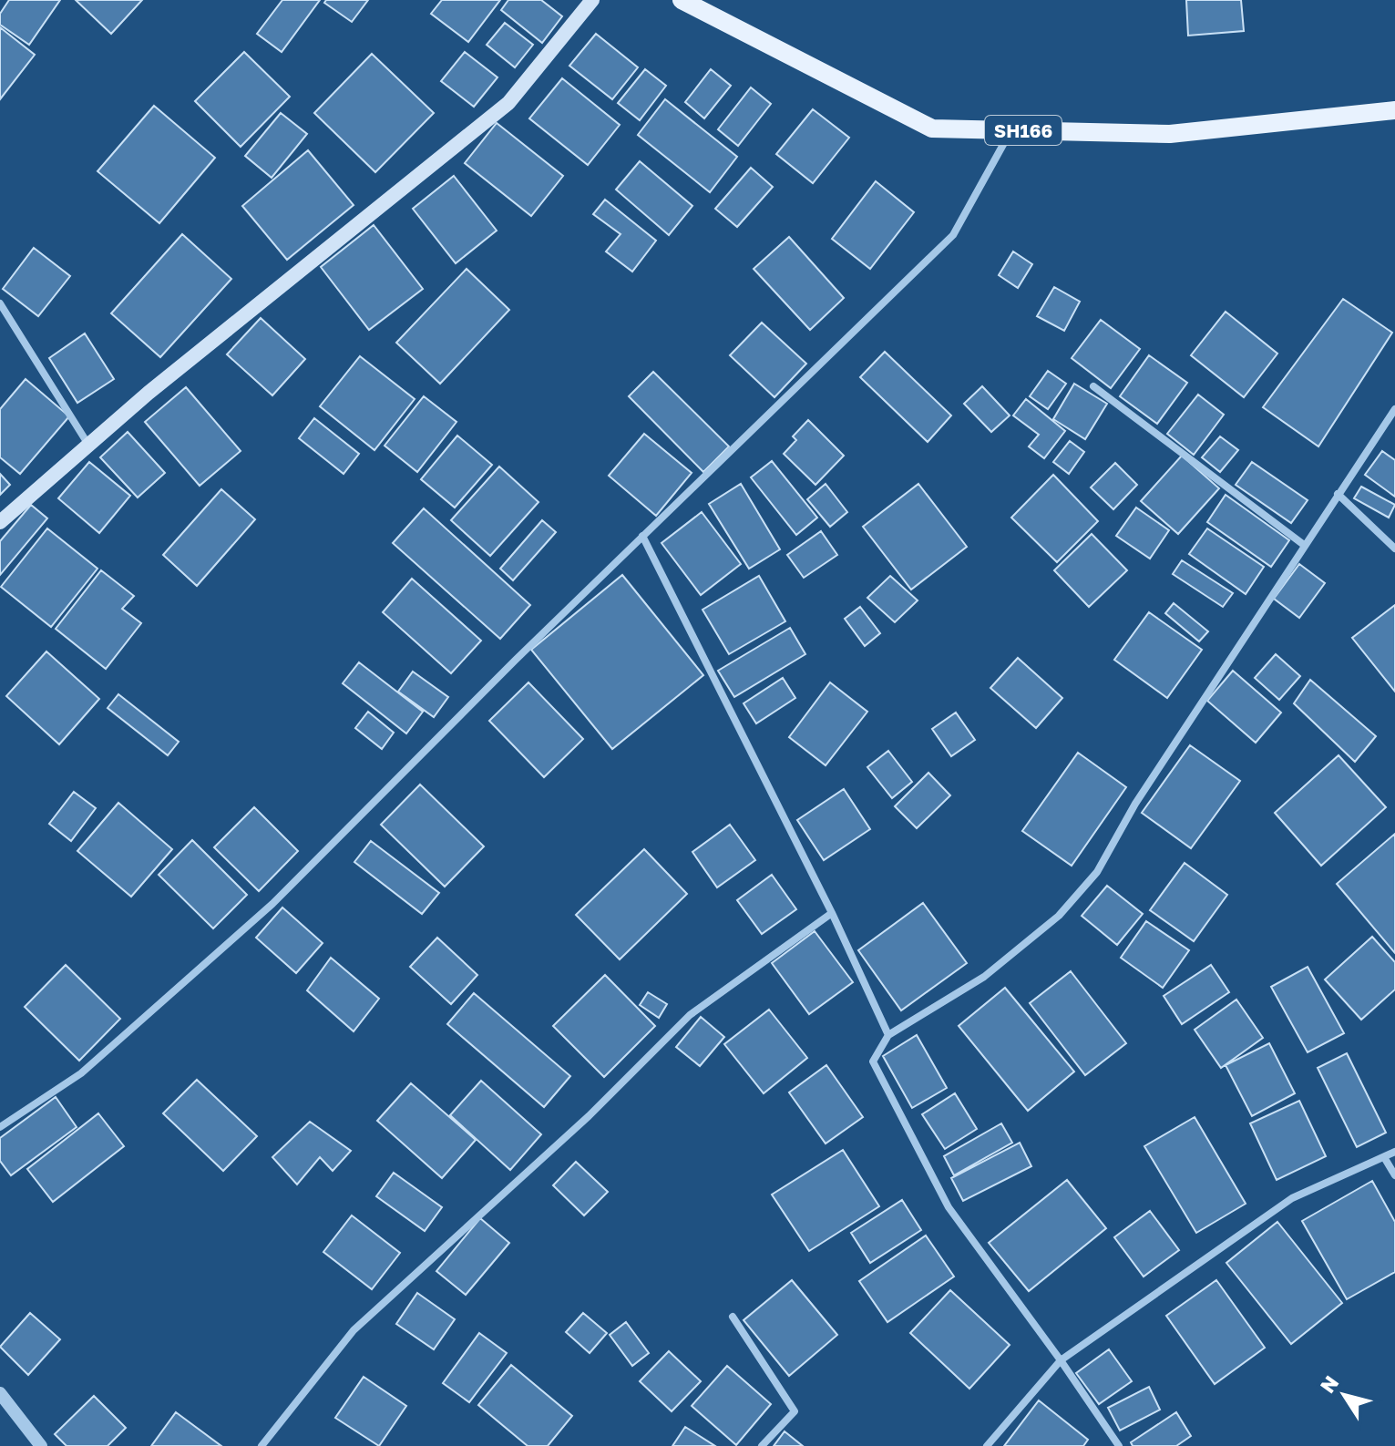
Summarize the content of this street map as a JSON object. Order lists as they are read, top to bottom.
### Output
{
  "streets": {
    "main road": ["SH166"]
  },
  "north": "top left"
}
